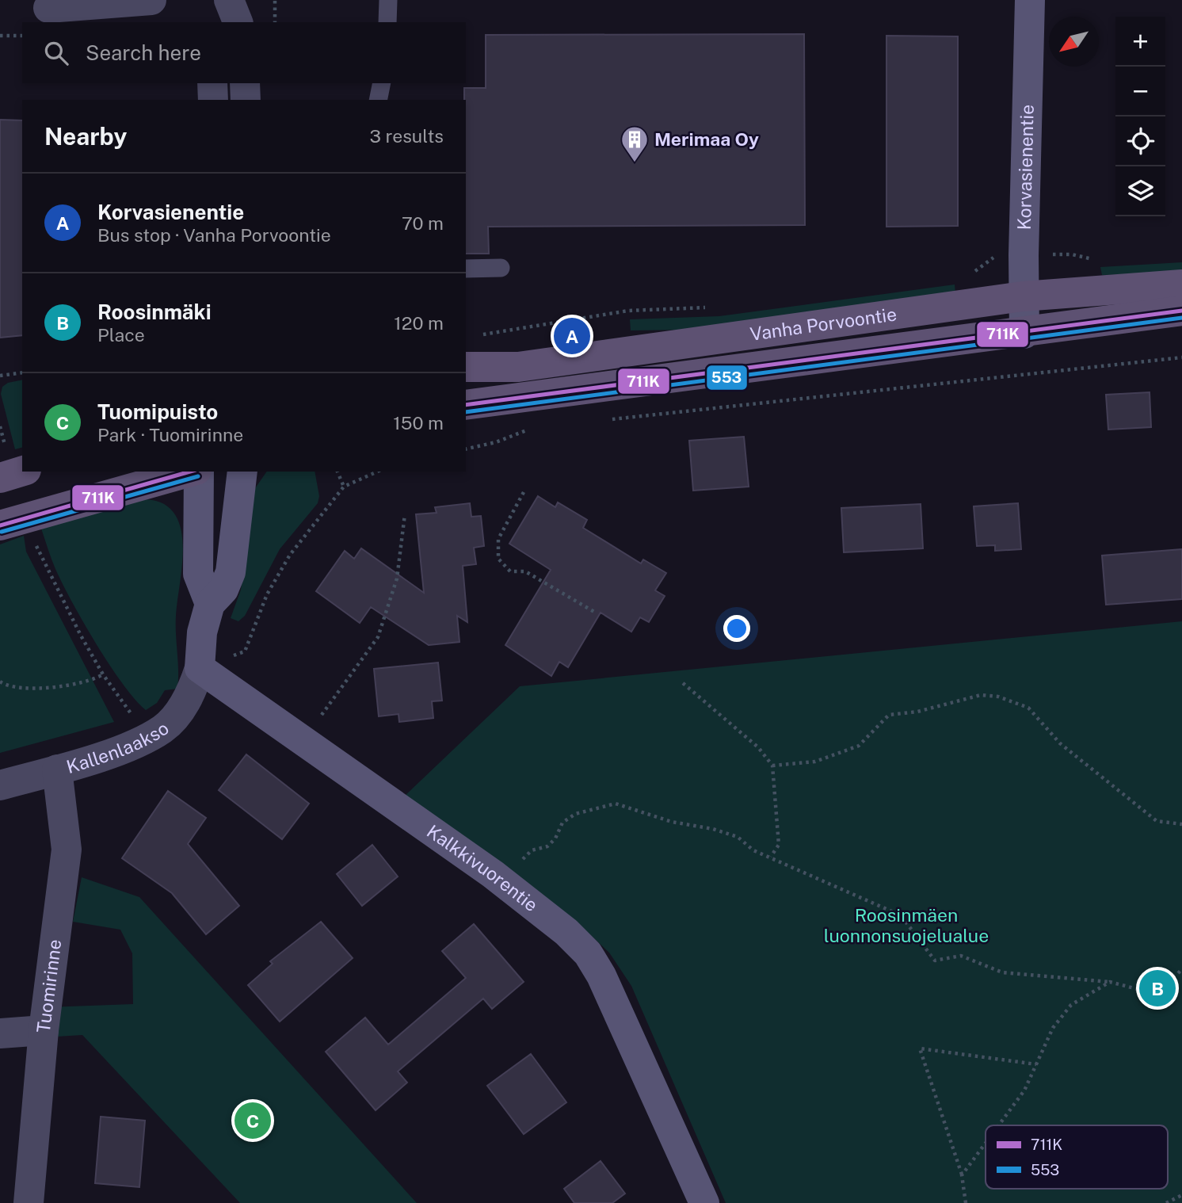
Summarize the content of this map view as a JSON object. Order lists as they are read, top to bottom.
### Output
{
  "streets": {
    "main road": ["Vanha Porvoontie"],
    "street": [
      "Korvasienentie",
      "Kallenlaakso",
      "Kalkkivuorentie",
      "Tuomirinne"
    ]
  },
  "crossings": [
    ["Korvasienentie", "Vanha Porvoontie"],
    ["Kallenlaakso", "Kalkkivuorentie"],
    ["Kallenlaakso", "Tuomirinne"]
  ],
  "parks": ["Roosinmäen luonnonsuojelualue"],
  "places": {
    "building": ["Merimaa Oy"]
  },
  "lines": ["transit line 711K", "transit line 553"],
  "legend": ["711K", "553"],
  "north": "bottom left",
  "page": {
    "map_buttons": ["+", "−"],
    "search": "Search here",
    "heading": ["Nearby", "3 results"],
    "list": [
      {
        "mark": "A",
        "name": "Korvasienentie",
        "note": "Bus stop · Vanha Porvoontie",
        "value": "70 m"
      },
      {
        "mark": "B",
        "name": "Roosinmäki",
        "note": "Place",
        "value": "120 m"
      },
      {
        "mark": "C",
        "name": "Tuomipuisto",
        "note": "Park · Tuomirinne",
        "value": "150 m"
      }
    ],
    "pins": ["A", "B", "C"]
  }
}
